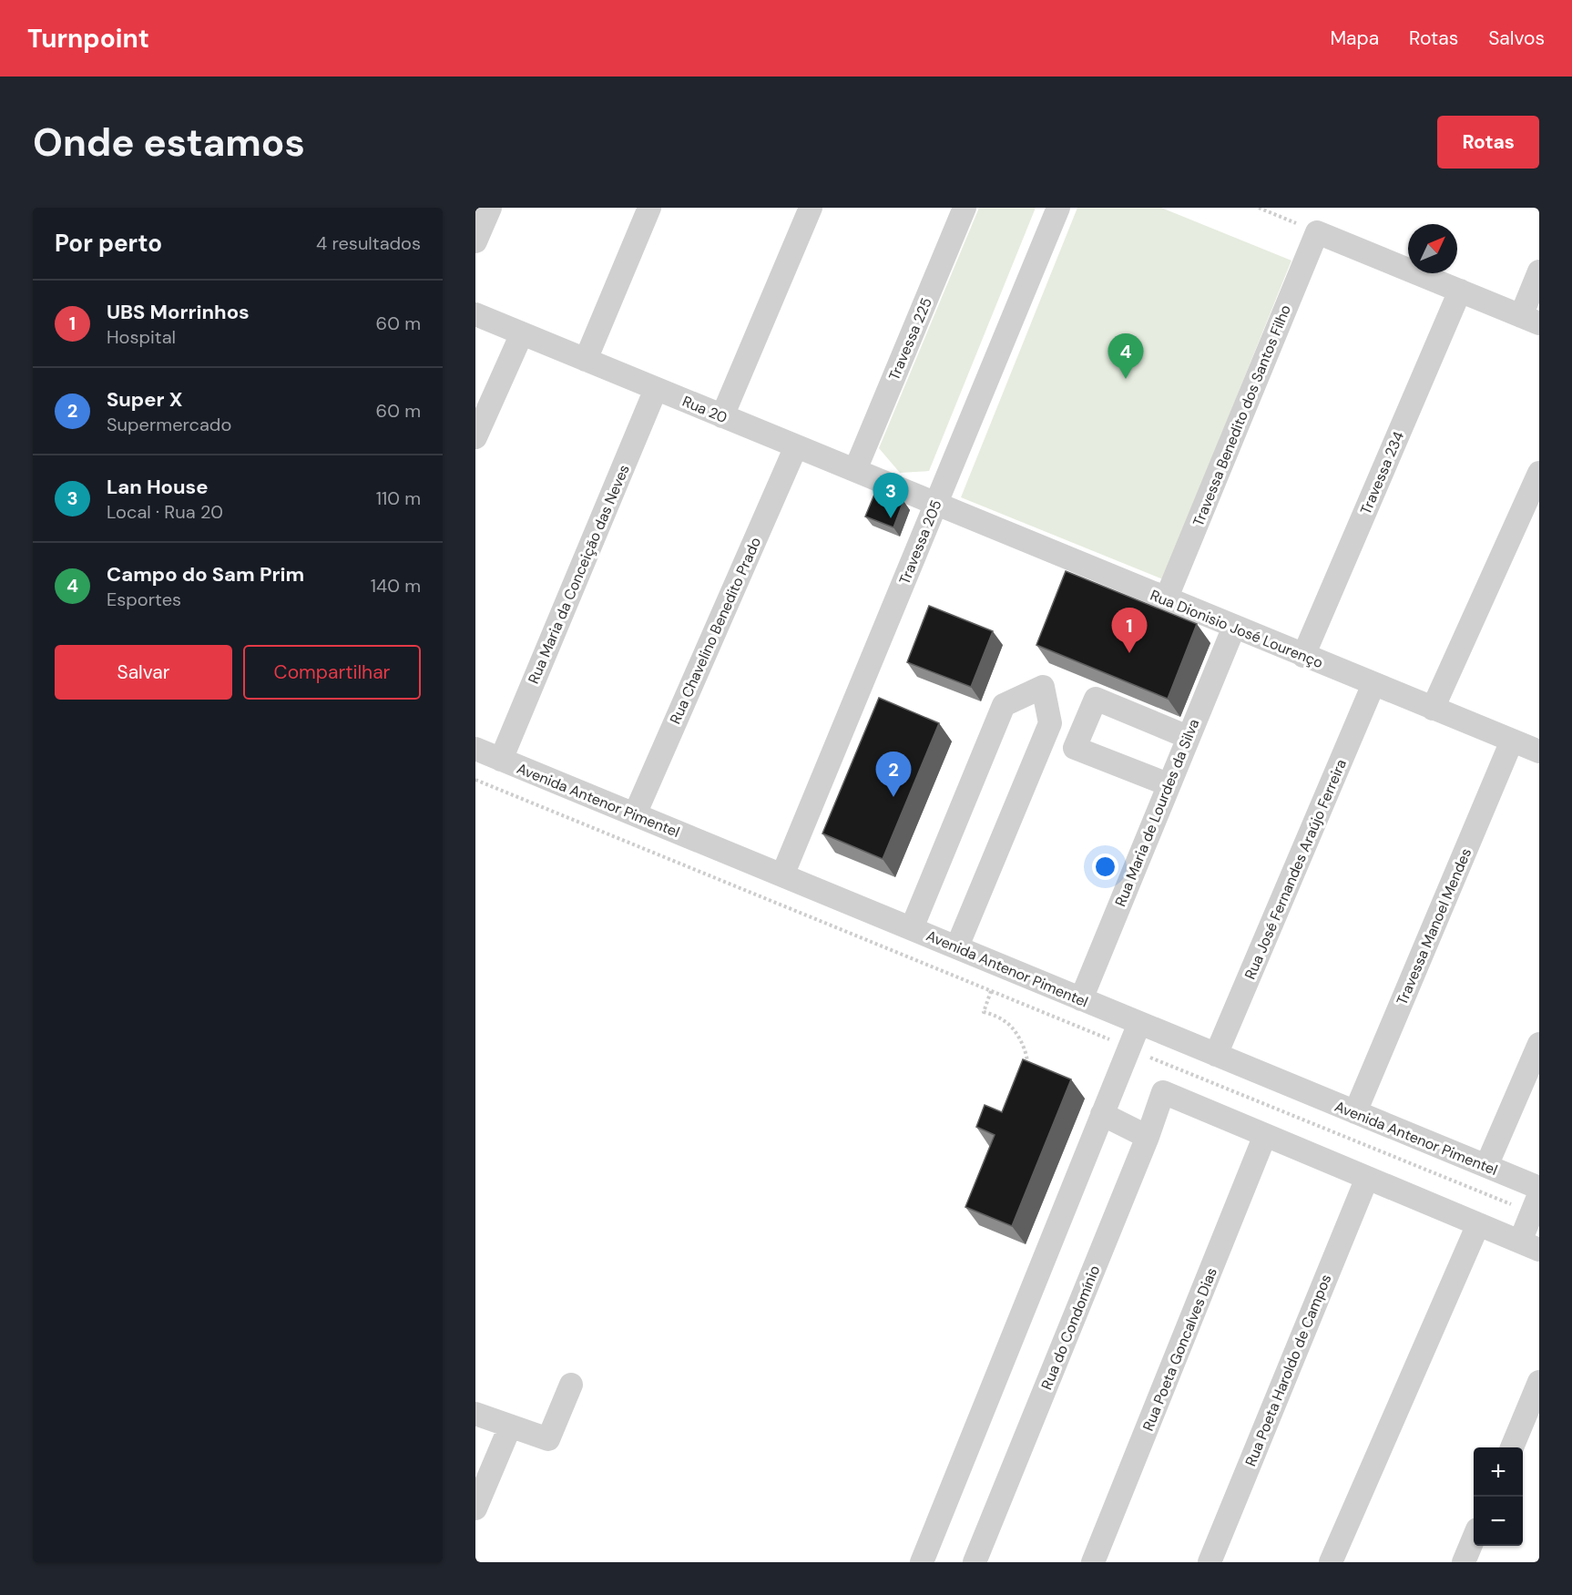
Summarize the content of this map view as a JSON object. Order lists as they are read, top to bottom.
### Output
{
  "streets": {
    "street": [
      "Travessa 225",
      "Rua 20",
      "Travessa Benedito dos Santos Filho",
      "Travessa 234",
      "Travessa 205",
      "Rua Maria da Conceição das Neves",
      "Rua Dionisio José Lourenço",
      "Rua Chavelino Benedito Prado",
      "Avenida Antenor Pimentel",
      "Rua Maria de Lourdes da Silva",
      "Rua José Fernandes Araújo Ferreira",
      "Travessa Manoel Mendes",
      "Rua do Condomínio",
      "Rua Poeta Goncalves Dias",
      "Rua Poeta Haroldo de Campos"
    ]
  },
  "crossings": [
    ["Travessa 225", "Rua 20"],
    ["Rua 20", "Travessa 205"],
    ["Rua 20", "Rua Maria da Conceição das Neves"],
    ["Rua 20", "Rua Dionisio José Lourenço"],
    ["Rua 20", "Rua Chavelino Benedito Prado"],
    ["Travessa Benedito dos Santos Filho", "Rua Dionisio José Lourenço"],
    ["Travessa 234", "Rua Dionisio José Lourenço"],
    ["Travessa 205", "Rua Dionisio José Lourenço"],
    ["Travessa 205", "Avenida Antenor Pimentel"],
    ["Rua Maria da Conceição das Neves", "Avenida Antenor Pimentel"],
    ["Rua Dionisio José Lourenço", "Rua Maria de Lourdes da Silva"],
    ["Rua Dionisio José Lourenço", "Rua José Fernandes Araújo Ferreira"],
    ["Rua Dionisio José Lourenço", "Travessa Manoel Mendes"],
    ["Rua Chavelino Benedito Prado", "Avenida Antenor Pimentel"],
    ["Avenida Antenor Pimentel", "Rua Maria de Lourdes da Silva"],
    ["Avenida Antenor Pimentel", "Rua José Fernandes Araújo Ferreira"],
    ["Avenida Antenor Pimentel", "Travessa Manoel Mendes"],
    ["Rua do Condomínio", "Rua Poeta Goncalves Dias"]
  ],
  "north": "top right",
  "page": {
    "header": "Turnpoint",
    "nav": ["Mapa", "Rotas", "Salvos"],
    "buttons": [
      "Rotas",
      ["Salvar", "Compartilhar"]
    ],
    "title": "Onde estamos",
    "heading": ["Por perto", "4 resultados"],
    "list": [
      {
        "mark": "1",
        "name": "UBS Morrinhos",
        "note": "Hospital",
        "value": "60 m"
      },
      {
        "mark": "2",
        "name": "Super X",
        "note": "Supermercado",
        "value": "60 m"
      },
      {
        "mark": "3",
        "name": "Lan House",
        "note": "Local · Rua 20",
        "value": "110 m"
      },
      {
        "mark": "4",
        "name": "Campo do Sam Prim",
        "note": "Esportes",
        "value": "140 m"
      }
    ],
    "pins": [
      "4",
      "3",
      "1",
      "2"
    ],
    "map_buttons": ["+", "−"]
  }
}
